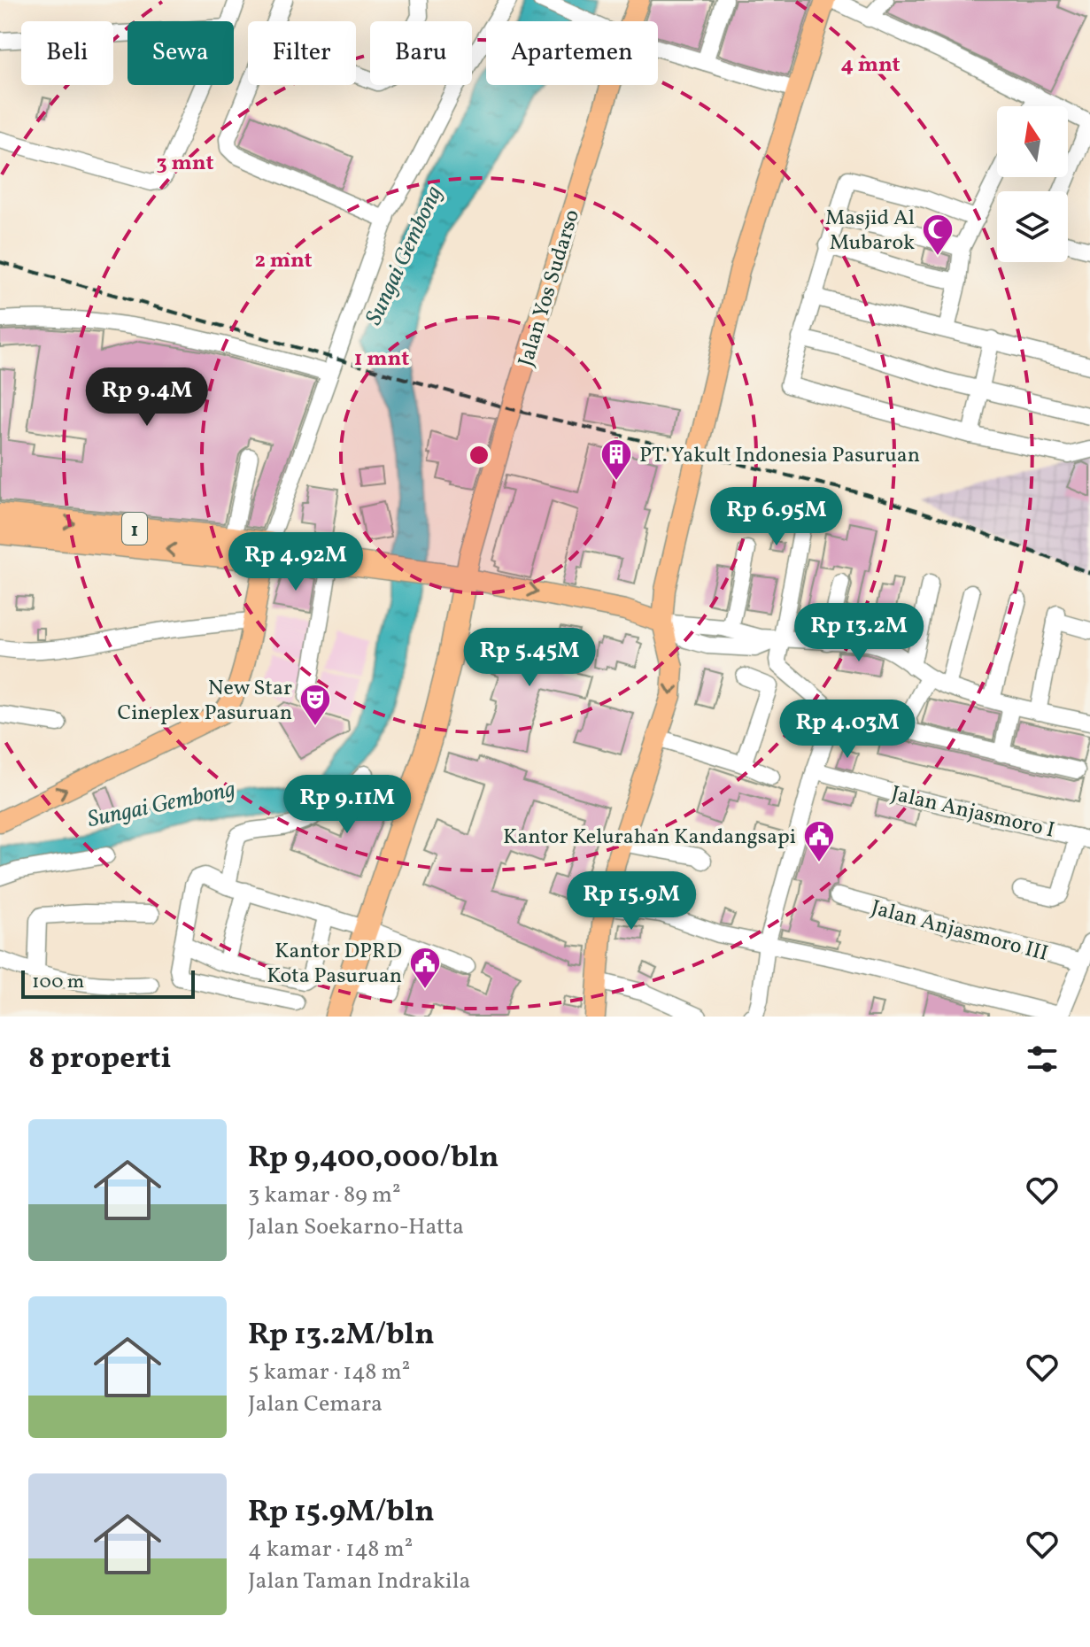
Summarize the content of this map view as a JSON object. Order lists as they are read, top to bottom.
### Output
{
  "streets": {
    "highway": ["1"],
    "main road": ["Jalan Yos Sudarso"],
    "street": ["Jalan Anjasmoro I", "Jalan Anjasmoro III"]
  },
  "crossings": [
    ["Jalan Yos Sudarso", "1"]
  ],
  "water": ["Sungai Gembong"],
  "places": {
    "mosque": ["Masjid Al Mubarok"],
    "building": ["PT. Yakult Indonesia Pasuruan"],
    "theatre": ["New Star Cineplex Pasuruan"],
    "public building": ["Kantor Kelurahan Kandangsapi", "Kantor DPRD Kota Pasuruan"]
  },
  "scale_bar": "100 m",
  "north": "top",
  "page": {
    "chip": [
      "Beli",
      "Sewa",
      "Filter",
      "Baru",
      "Apartemen"
    ],
    "price": [
      "Rp 9.4M",
      "Rp 6.95M",
      "Rp 4.92M",
      "Rp 13.2M",
      "Rp 5.45M",
      "Rp 4.03M",
      "Rp 9.11M",
      "Rp 15.9M"
    ],
    "scale": "100 m",
    "heading": "8 properti",
    "list": [
      {
        "name": "Rp 9,400,000/bln",
        "note": "3 kamar · 89 m² · Jalan Soekarno-Hatta"
      },
      {
        "name": "Rp 13.2M/bln",
        "note": "5 kamar · 148 m² · Jalan Cemara"
      },
      {
        "name": "Rp 15.9M/bln",
        "note": "4 kamar · 148 m² · Jalan Taman Indrakila"
      }
    ]
  },
  "rings": [
    "4 mnt",
    "3 mnt",
    "2 mnt",
    "1 mnt"
  ]
}
